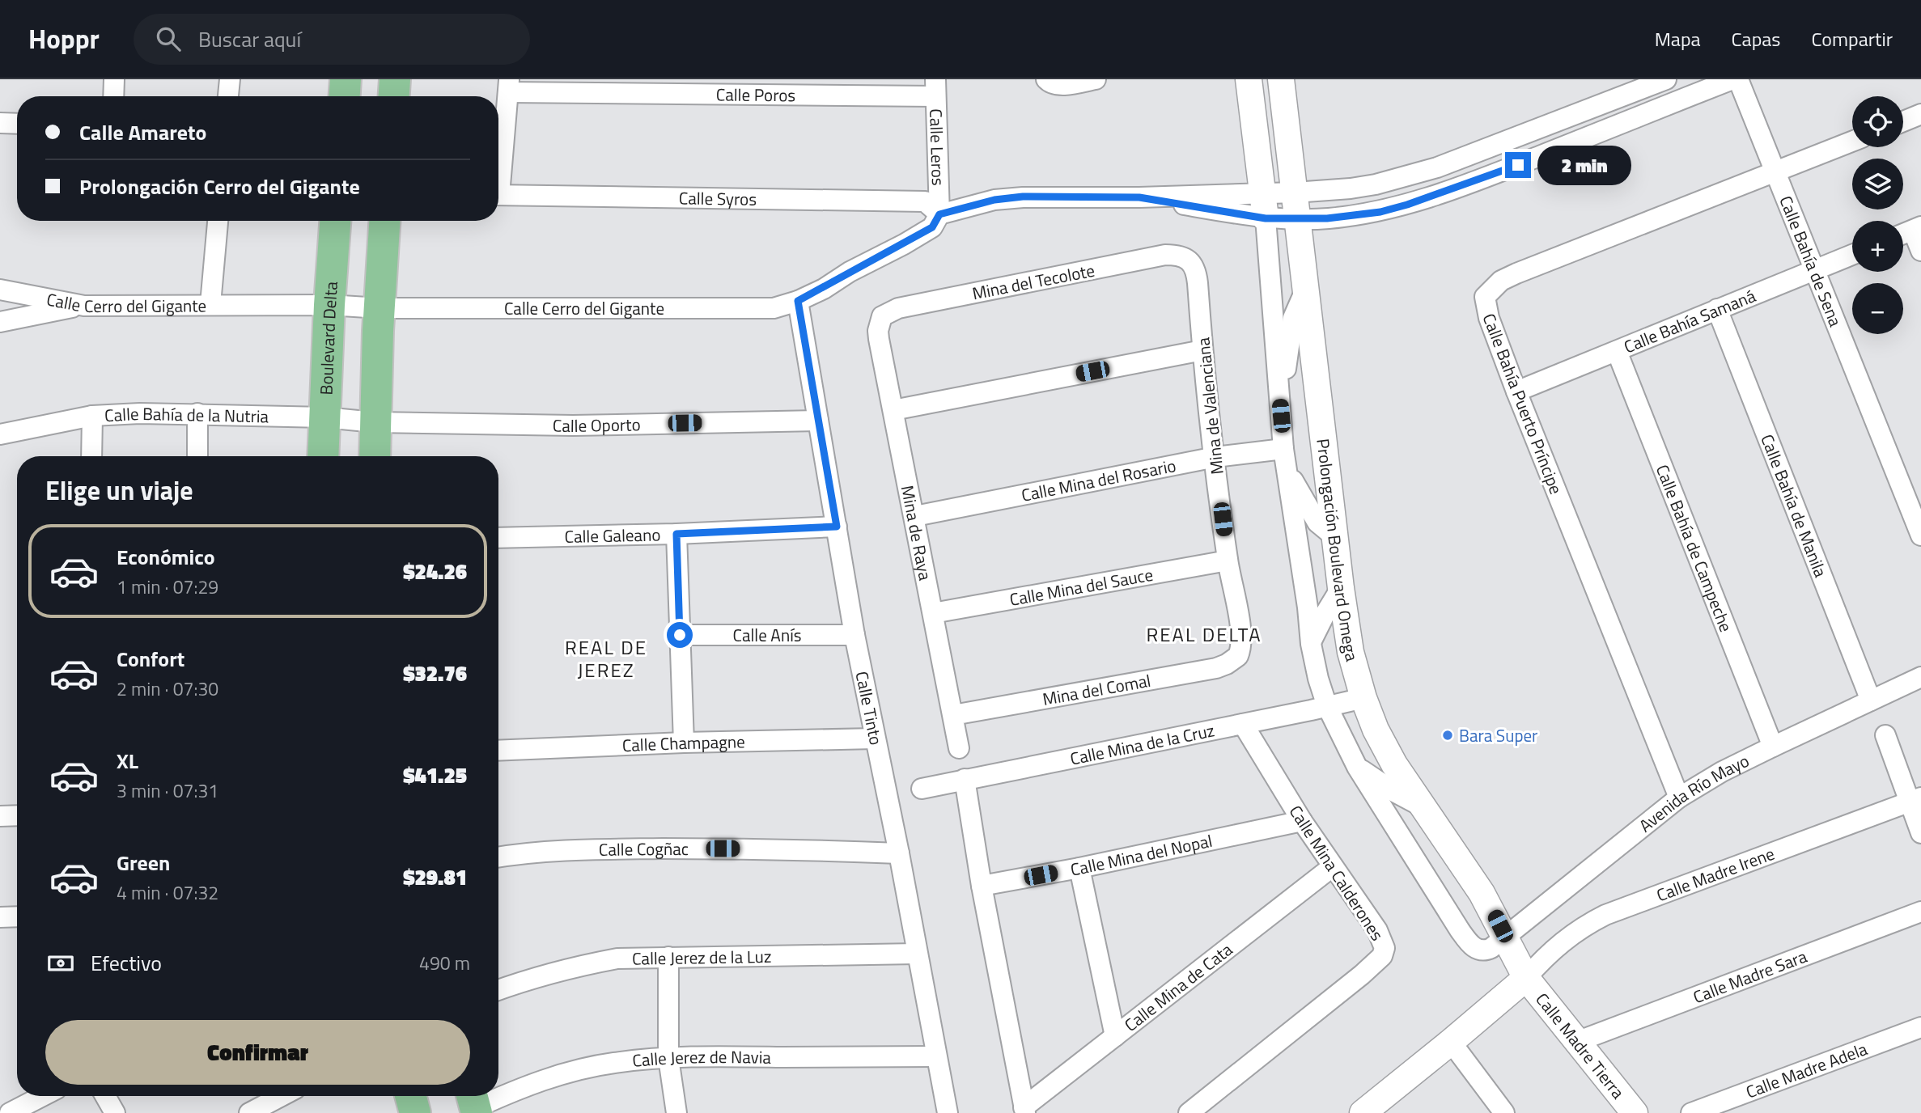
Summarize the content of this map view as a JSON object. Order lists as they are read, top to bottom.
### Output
{
  "streets": {
    "main road": ["Boulevard Delta"],
    "street": [
      "Calle Poros",
      "Calle Leros",
      "Calle Syros",
      "Calle Bahía de Sena",
      "Mina del Tecolote",
      "Calle Cerro del Gigante",
      "Calle Bahía Samaná",
      "Calle Bahía Puerto Príncipe",
      "Mina de Valenciana",
      "Calle Bahía de la Nutria",
      "Calle Oporto",
      "Calle Mina del Rosario",
      "Calle Bahía de Manila",
      "Mina de Raya",
      "Calle Galeano",
      "Calle Bahía de Campeche",
      "Prolongación Boulevard Omega",
      "Calle Mina del Sauce",
      "Calle Anís",
      "Mina del Comal",
      "Calle Tinto",
      "Calle Champagne",
      "Calle Mina de la Cruz",
      "Avenida Río Mayo",
      "Calle Cogñac",
      "Calle Mina del Nopal",
      "Calle Mina Calderones",
      "Calle Madre Irene",
      "Calle Jerez de la Luz",
      "Calle Madre Sara",
      "Calle Mina de Cata",
      "Calle Madre Tierra",
      "Calle Jerez de Navia",
      "Calle Madre Adela"
    ]
  },
  "crossings": [
    ["Calle Poros", "Calle Leros"],
    ["Calle Leros", "Calle Syros"],
    ["Calle Leros", "Calle Cerro del Gigante"],
    ["Calle Syros", "Calle Cerro del Gigante"],
    ["Calle Bahía de Sena", "Calle Bahía Samaná"],
    ["Calle Bahía de Sena", "Calle Bahía Puerto Príncipe"],
    ["Mina del Tecolote", "Mina de Valenciana"],
    ["Mina del Tecolote", "Mina de Raya"],
    ["Calle Cerro del Gigante", "Boulevard Delta"],
    ["Calle Cerro del Gigante", "Calle Tinto"],
    ["Calle Bahía Samaná", "Calle Bahía Puerto Príncipe"],
    ["Calle Bahía Samaná", "Calle Bahía de Manila"],
    ["Calle Bahía Samaná", "Calle Bahía de Campeche"],
    ["Boulevard Delta", "Calle Bahía de la Nutria"],
    ["Calle Bahía Puerto Príncipe", "Avenida Río Mayo"],
    ["Mina de Valenciana", "Calle Mina del Rosario"],
    ["Mina de Valenciana", "Calle Mina del Sauce"],
    ["Mina de Valenciana", "Mina del Comal"],
    ["Calle Bahía de la Nutria", "Calle Oporto"],
    ["Calle Oporto", "Calle Tinto"],
    ["Calle Mina del Rosario", "Mina de Raya"],
    ["Calle Bahía de Manila", "Avenida Río Mayo"],
    ["Mina de Raya", "Calle Mina del Sauce"],
    ["Mina de Raya", "Mina del Comal"],
    ["Calle Galeano", "Calle Tinto"],
    ["Calle Bahía de Campeche", "Avenida Río Mayo"],
    ["Prolongación Boulevard Omega", "Calle Mina de la Cruz"],
    ["Prolongación Boulevard Omega", "Avenida Río Mayo"],
    ["Prolongación Boulevard Omega", "Calle Madre Irene"],
    ["Prolongación Boulevard Omega", "Calle Madre Tierra"],
    ["Calle Anís", "Calle Tinto"],
    ["Calle Tinto", "Calle Champagne"],
    ["Calle Tinto", "Calle Cogñac"],
    ["Calle Tinto", "Calle Jerez de la Luz"],
    ["Calle Tinto", "Calle Jerez de Navia"],
    ["Calle Mina de la Cruz", "Calle Mina Calderones"],
    ["Calle Mina del Nopal", "Calle Mina Calderones"],
    ["Calle Mina Calderones", "Calle Mina de Cata"],
    ["Calle Madre Irene", "Calle Madre Tierra"],
    ["Calle Madre Sara", "Calle Madre Tierra"]
  ],
  "districts": ["REAL DELTA", "REAL DE JEREZ"],
  "places": ["Bara Super"],
  "page": {
    "header": "Hoppr",
    "search": "Buscar aquí",
    "nav": ["Mapa", "Capas", "Compartir"],
    "map_buttons": ["+", "−"],
    "banner": ["Calle Amareto", "Prolongación Cerro del Gigante"],
    "bubble": "2 min",
    "heading": "Elige un viaje",
    "list": [
      {
        "name": "Económico",
        "note": "1 min · 07:29",
        "value": "$24.26"
      },
      {
        "name": "Confort",
        "note": "2 min · 07:30",
        "value": "$32.76"
      },
      {
        "name": "XL",
        "note": "3 min · 07:31",
        "value": "$41.25"
      },
      {
        "name": "Green",
        "note": "4 min · 07:32",
        "value": "$29.81"
      }
    ],
    "pay": ["Efectivo", "490 m"],
    "buttons": "Confirmar"
  }
}
